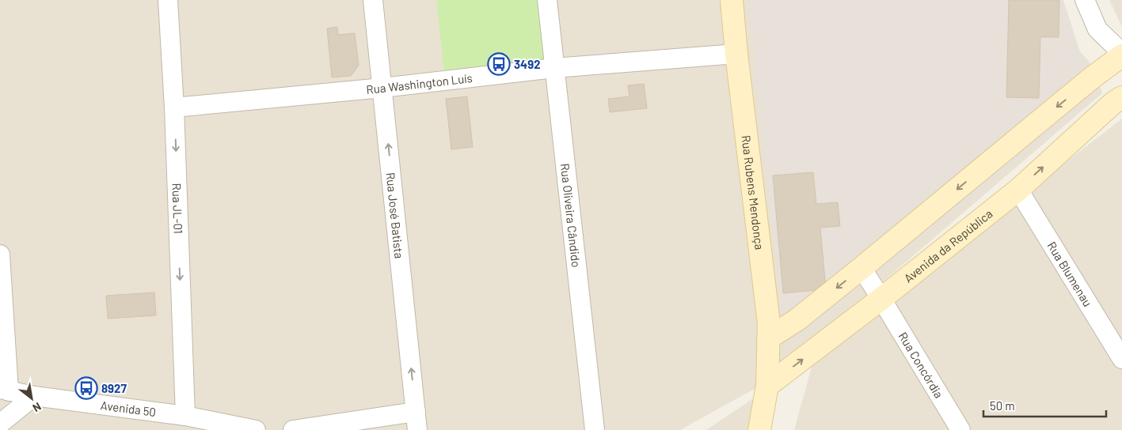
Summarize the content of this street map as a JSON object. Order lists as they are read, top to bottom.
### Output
{
  "streets": {
    "street": [
      "Rua Washington Luís",
      "Rua Rubens Mendonça",
      "Rua JL-01",
      "Rua José Batista",
      "Rua Oliveira Cândido",
      "Avenida da República",
      "Rua Blumenau",
      "Rua Concórdia",
      "Avenida 50"
    ]
  },
  "crossings": [
    ["Rua Washington Luís", "Rua Rubens Mendonça"],
    ["Rua Washington Luís", "Rua JL-01"],
    ["Rua Washington Luís", "Rua José Batista"],
    ["Rua Washington Luís", "Rua Oliveira Cândido"],
    ["Rua Rubens Mendonça", "Avenida da República"],
    ["Rua JL-01", "Avenida 50"],
    ["Avenida da República", "Rua Blumenau"],
    ["Avenida da República", "Rua Concórdia"]
  ],
  "one_way": ["Rua JL-01", "Rua José Batista"],
  "places": {
    "bus stop": ["3492", "8927"]
  },
  "scale_bar": "50 m",
  "north": "bottom right"
}
